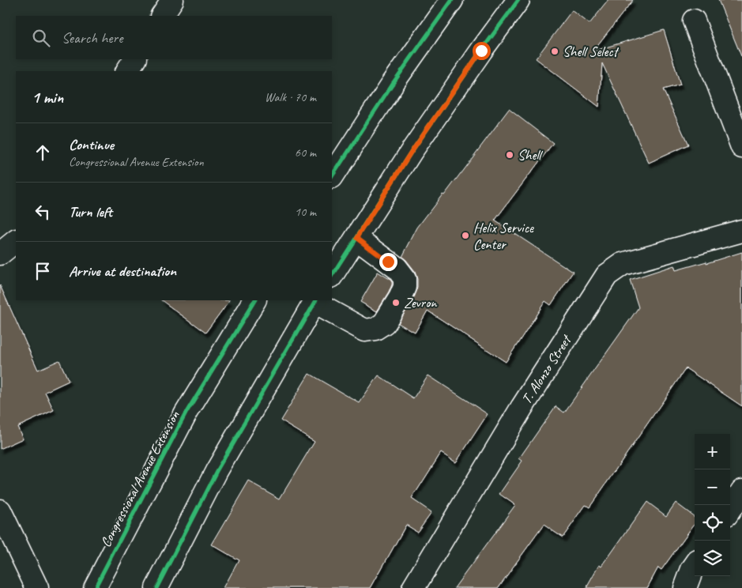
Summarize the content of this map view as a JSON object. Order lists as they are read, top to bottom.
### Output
{
  "streets": {
    "main road": ["T. Alonzo Street", "Congressional Avenue Extension"]
  },
  "places": [
    "Shell Select",
    "Shell",
    "Helix Service Center",
    "Zevron"
  ],
  "page": {
    "search": "Search here",
    "heading": ["1 min", "Walk · 70 m"],
    "list": [
      ["Continue", "Congressional Avenue Extension", "60 m"],
      ["Turn left", "10 m"],
      "Arrive at destination"
    ],
    "map_buttons": ["+", "−"]
  }
}
